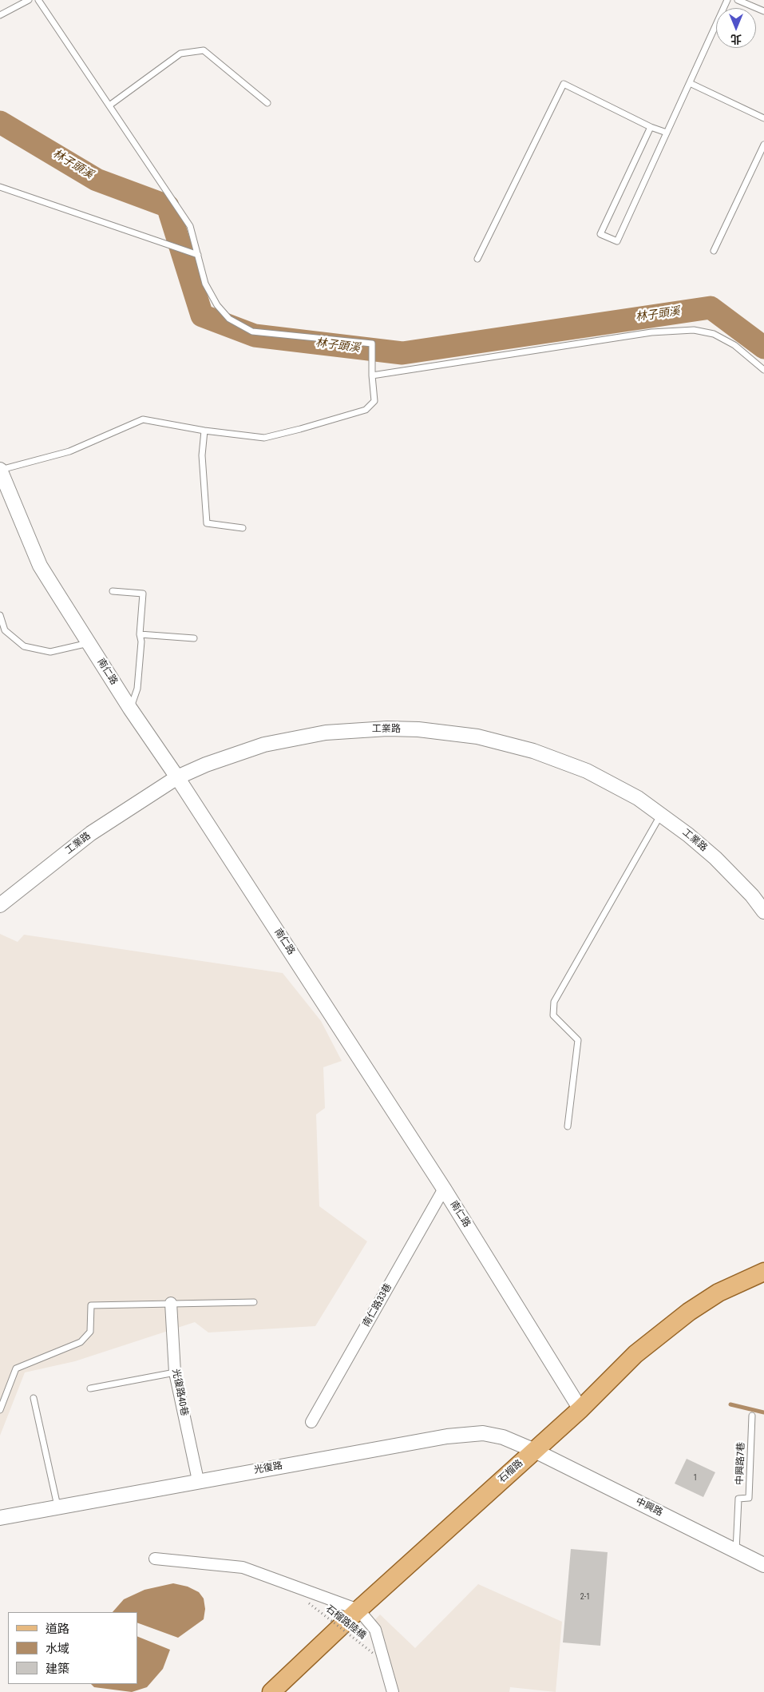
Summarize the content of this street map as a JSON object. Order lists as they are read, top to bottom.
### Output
{
  "streets": {
    "main road": ["石榴路"],
    "street": [
      "南仁路",
      "工業路",
      "南仁路33巷",
      "光復路40巷",
      "光復路",
      "中興路"
    ],
    "lane": ["中興路7巷"],
    "path": ["石榴路陸橋"]
  },
  "crossings": [
    ["南仁路", "工業路"],
    ["南仁路", "南仁路33巷"],
    ["南仁路", "石榴路"],
    ["光復路40巷", "光復路"],
    ["中興路7巷", "中興路"],
    ["光復路", "石榴路"],
    ["光復路", "中興路"],
    ["石榴路", "中興路"]
  ],
  "water": ["林子頭溪"],
  "house_numbers": ["1", "2-1"],
  "legend": ["道路", "水域", "建築"],
  "north": "bottom"
}
